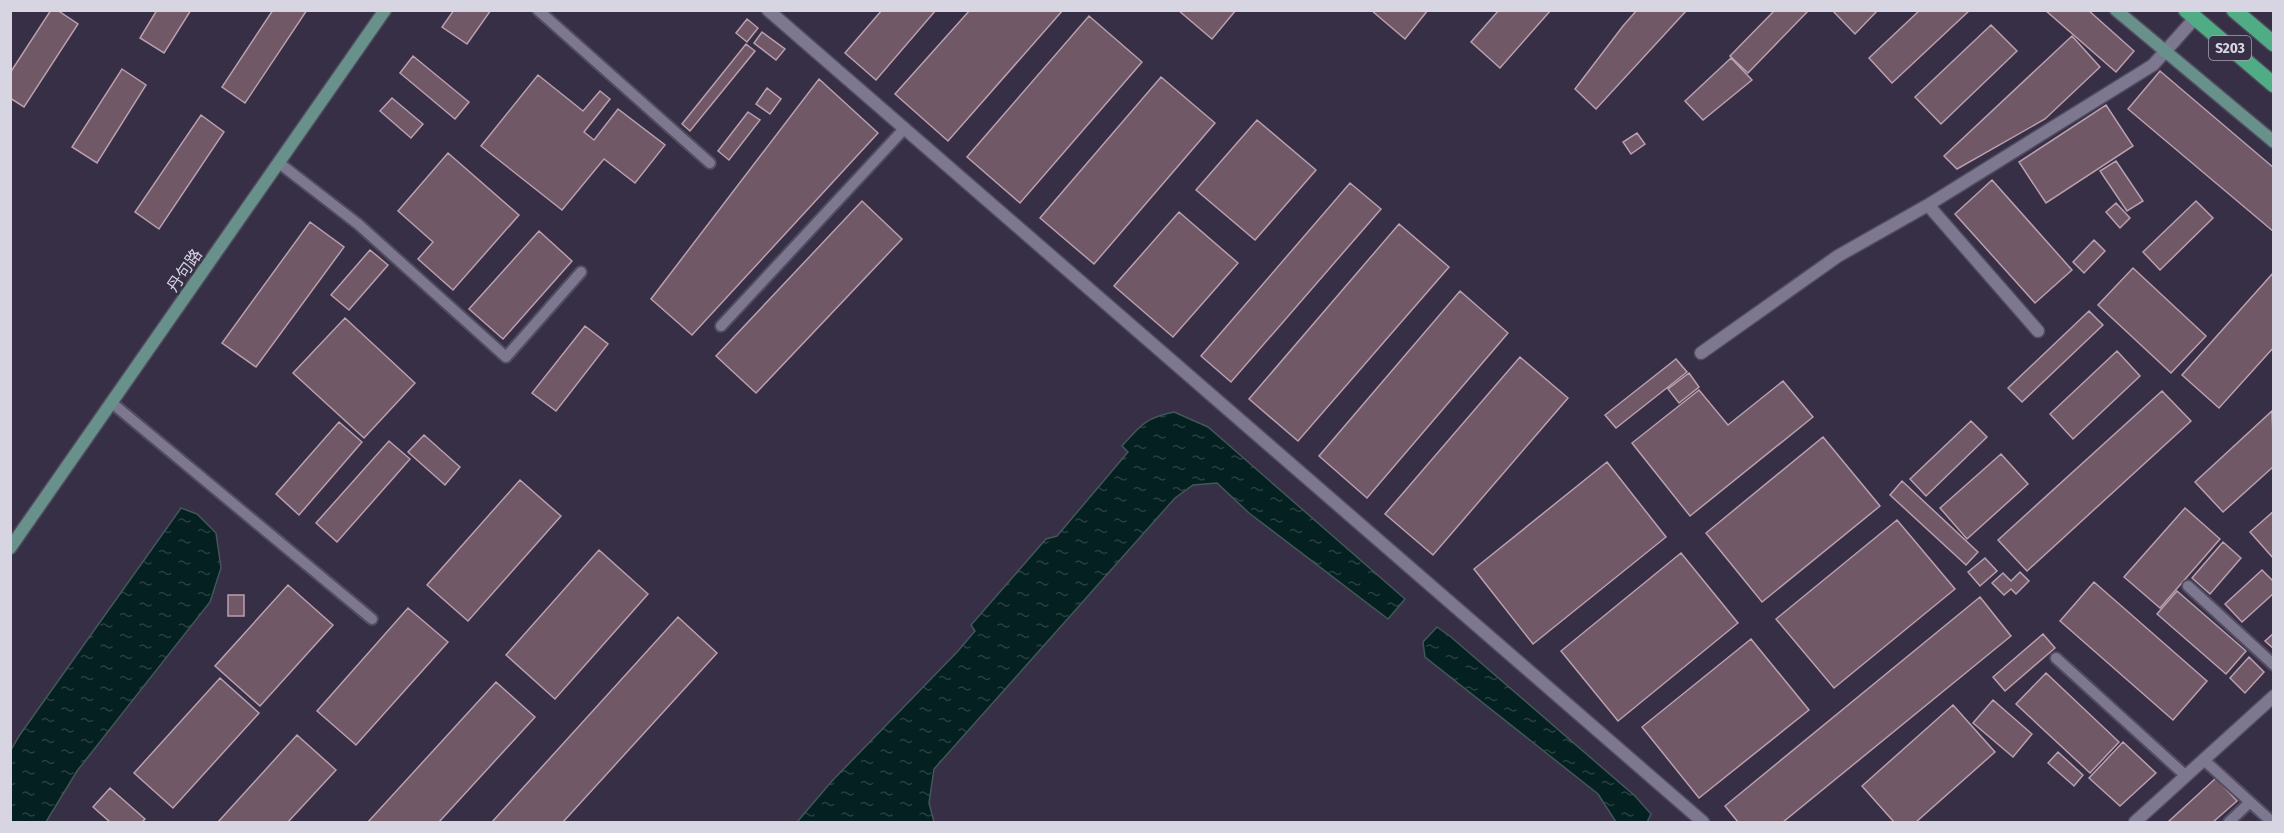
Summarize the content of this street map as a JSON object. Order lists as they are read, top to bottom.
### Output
{
  "streets": {
    "main road": ["S203"],
    "street": ["丹句路"]
  }
}
